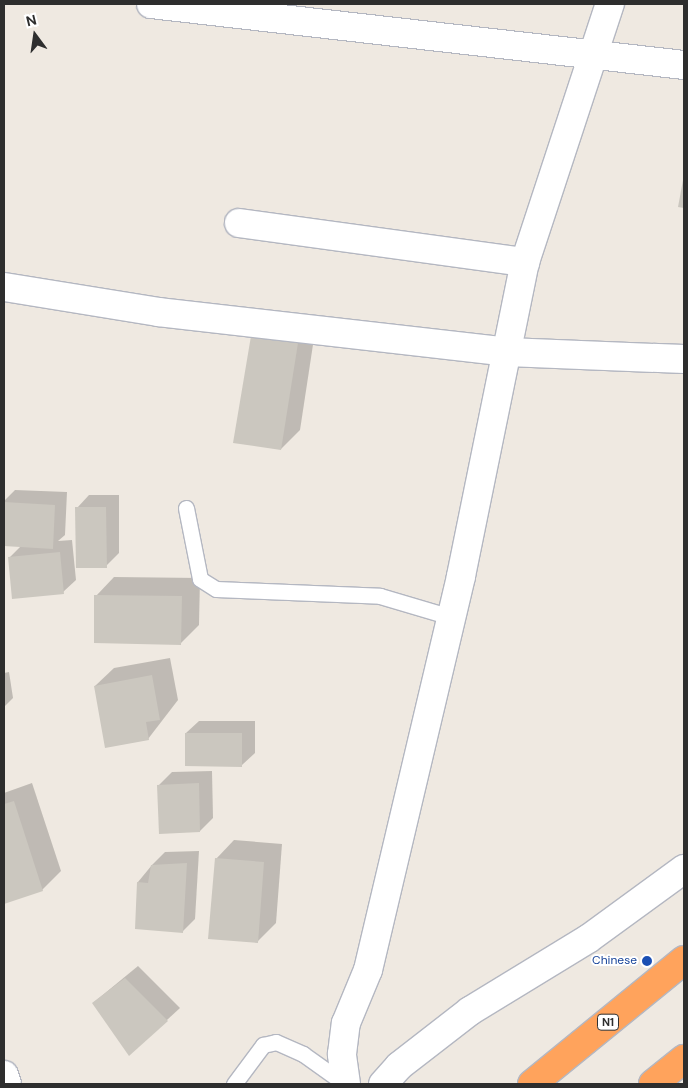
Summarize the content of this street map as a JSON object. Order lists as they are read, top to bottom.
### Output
{
  "streets": {
    "highway": ["N1"]
  },
  "places": ["Chinese"],
  "north": "top"
}
